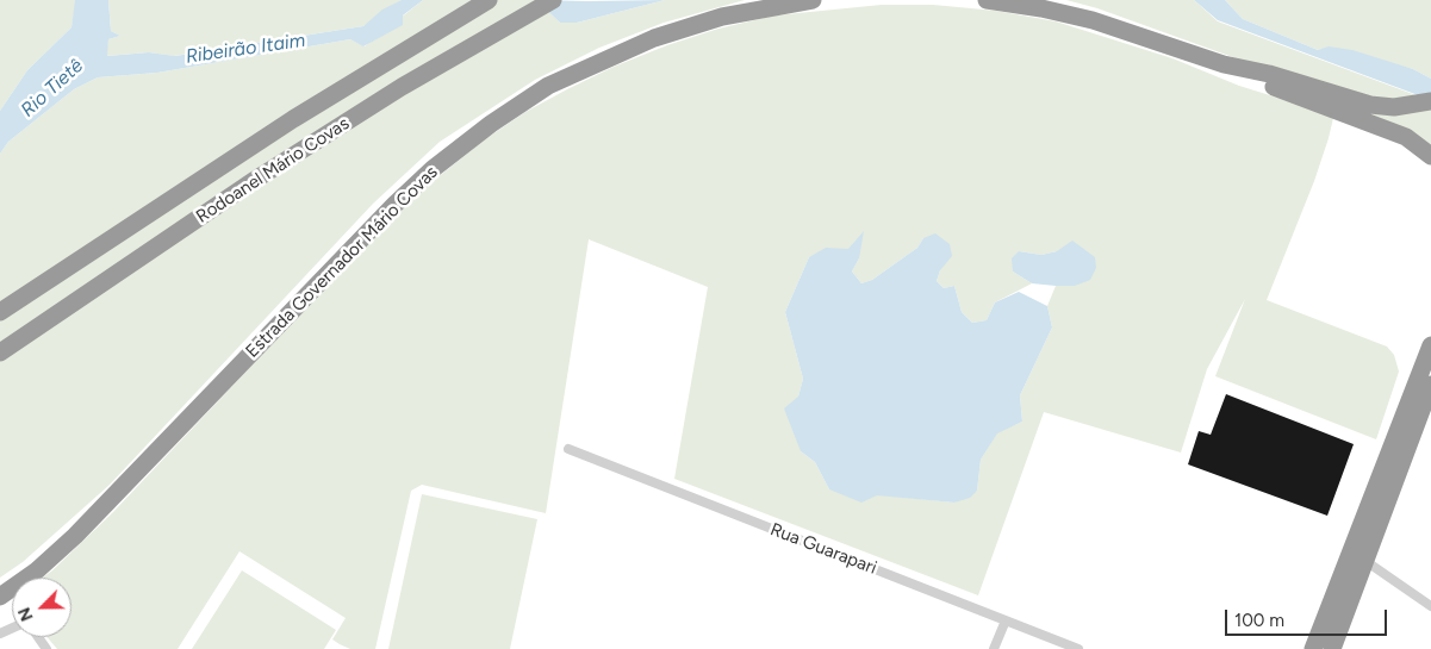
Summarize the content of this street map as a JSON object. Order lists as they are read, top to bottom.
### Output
{
  "streets": {
    "highway": ["Rodoanel Mário Covas", "Estrada Governador Mário Covas"],
    "street": ["Rua Guarapari"]
  },
  "water": ["Ribeirão Itaim", "Rio Tietê"],
  "scale_bar": "100 m",
  "north": "bottom left"
}
